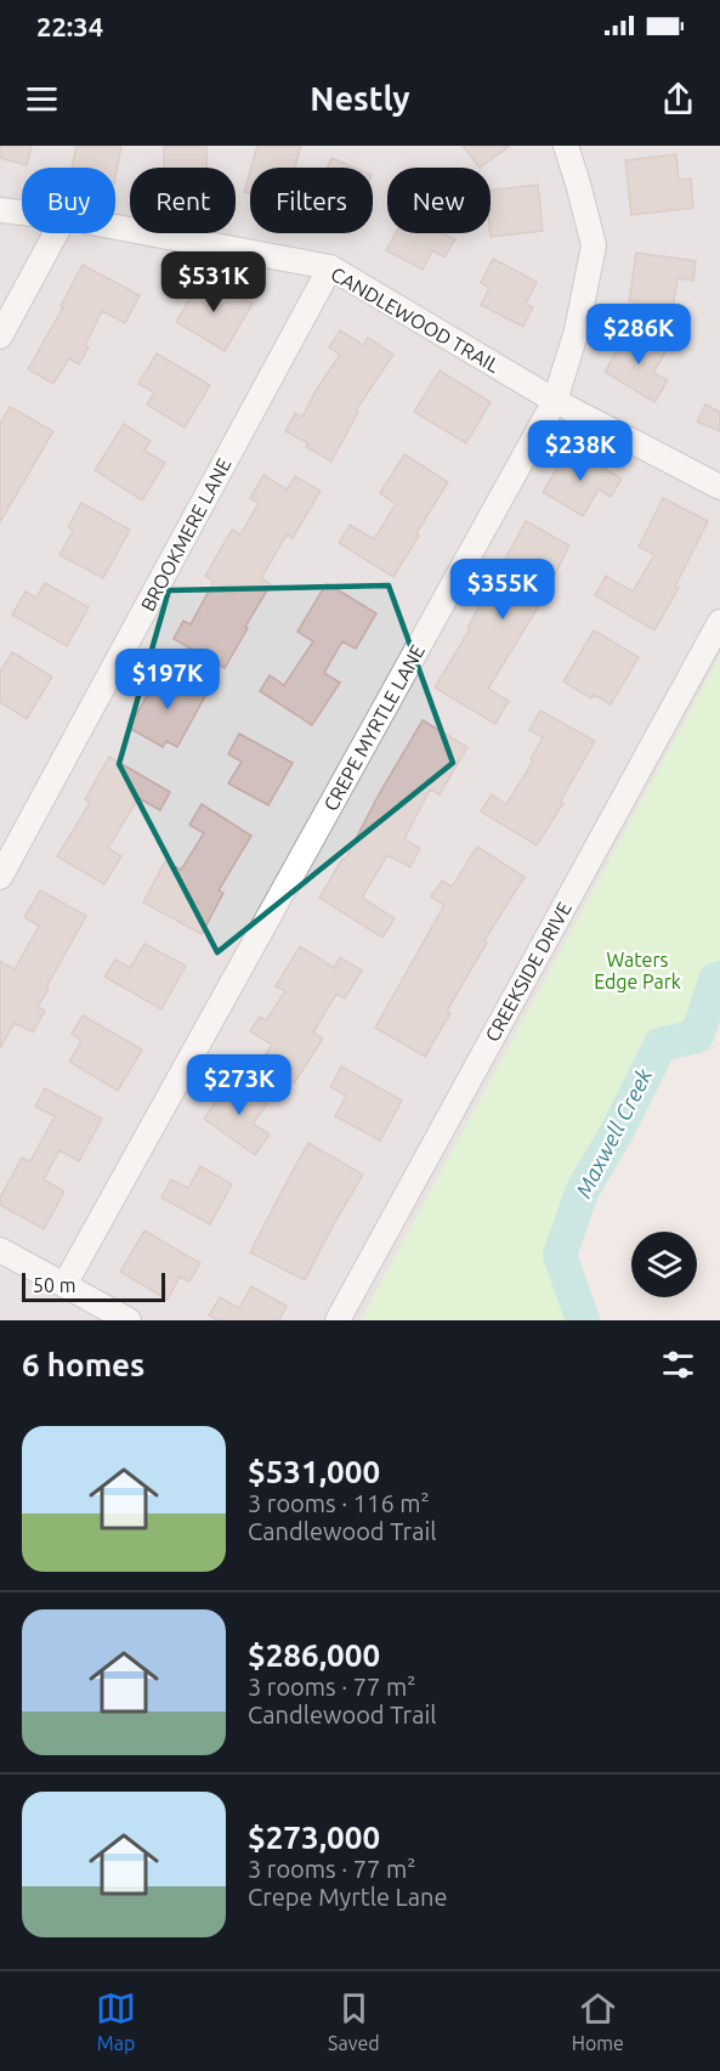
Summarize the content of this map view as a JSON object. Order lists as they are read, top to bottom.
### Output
{
  "streets": {
    "street": [
      "CANDLEWOOD TRAIL",
      "BROOKMERE LANE",
      "CREPE MYRTLE LANE",
      "CREEKSIDE DRIVE"
    ]
  },
  "crossings": [
    ["CANDLEWOOD TRAIL", "BROOKMERE LANE"],
    ["CANDLEWOOD TRAIL", "CREPE MYRTLE LANE"]
  ],
  "water": ["Maxwell Creek"],
  "parks": ["Waters Edge Park"],
  "scale_bar": "50 m",
  "page": {
    "status": "22:34",
    "header": "Nestly",
    "chip": [
      "Buy",
      "Rent",
      "Filters",
      "New"
    ],
    "price": [
      "$531K",
      "$286K",
      "$238K",
      "$355K",
      "$197K",
      "$273K"
    ],
    "scale": "50 m",
    "heading": "6 homes",
    "list": [
      {
        "name": "$531,000",
        "note": "3 rooms · 116 m² · Candlewood Trail"
      },
      {
        "name": "$286,000",
        "note": "3 rooms · 77 m² · Candlewood Trail"
      },
      {
        "name": "$273,000",
        "note": "3 rooms · 77 m² · Crepe Myrtle Lane"
      }
    ],
    "tabs": ["Map", "Saved", "Home"]
  }
}
